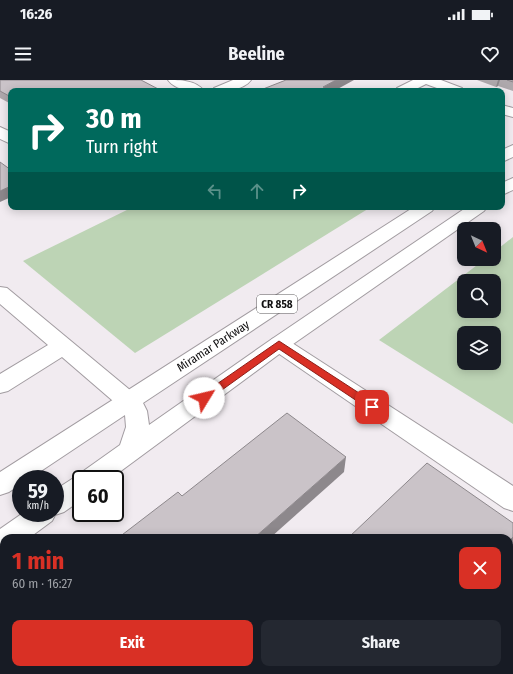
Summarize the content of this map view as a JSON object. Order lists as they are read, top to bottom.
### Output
{
  "streets": {
    "main road": ["CR 858", "Miramar Parkway"]
  },
  "north": "bottom right",
  "page": {
    "status": "16:26",
    "header": "Beeline",
    "turn": ["30 m", "Turn right"],
    "speed": "59 km/h",
    "limit": "60",
    "heading": ["1 min", "60 m · 16:27"],
    "buttons": ["Exit", "Share"]
  }
}
